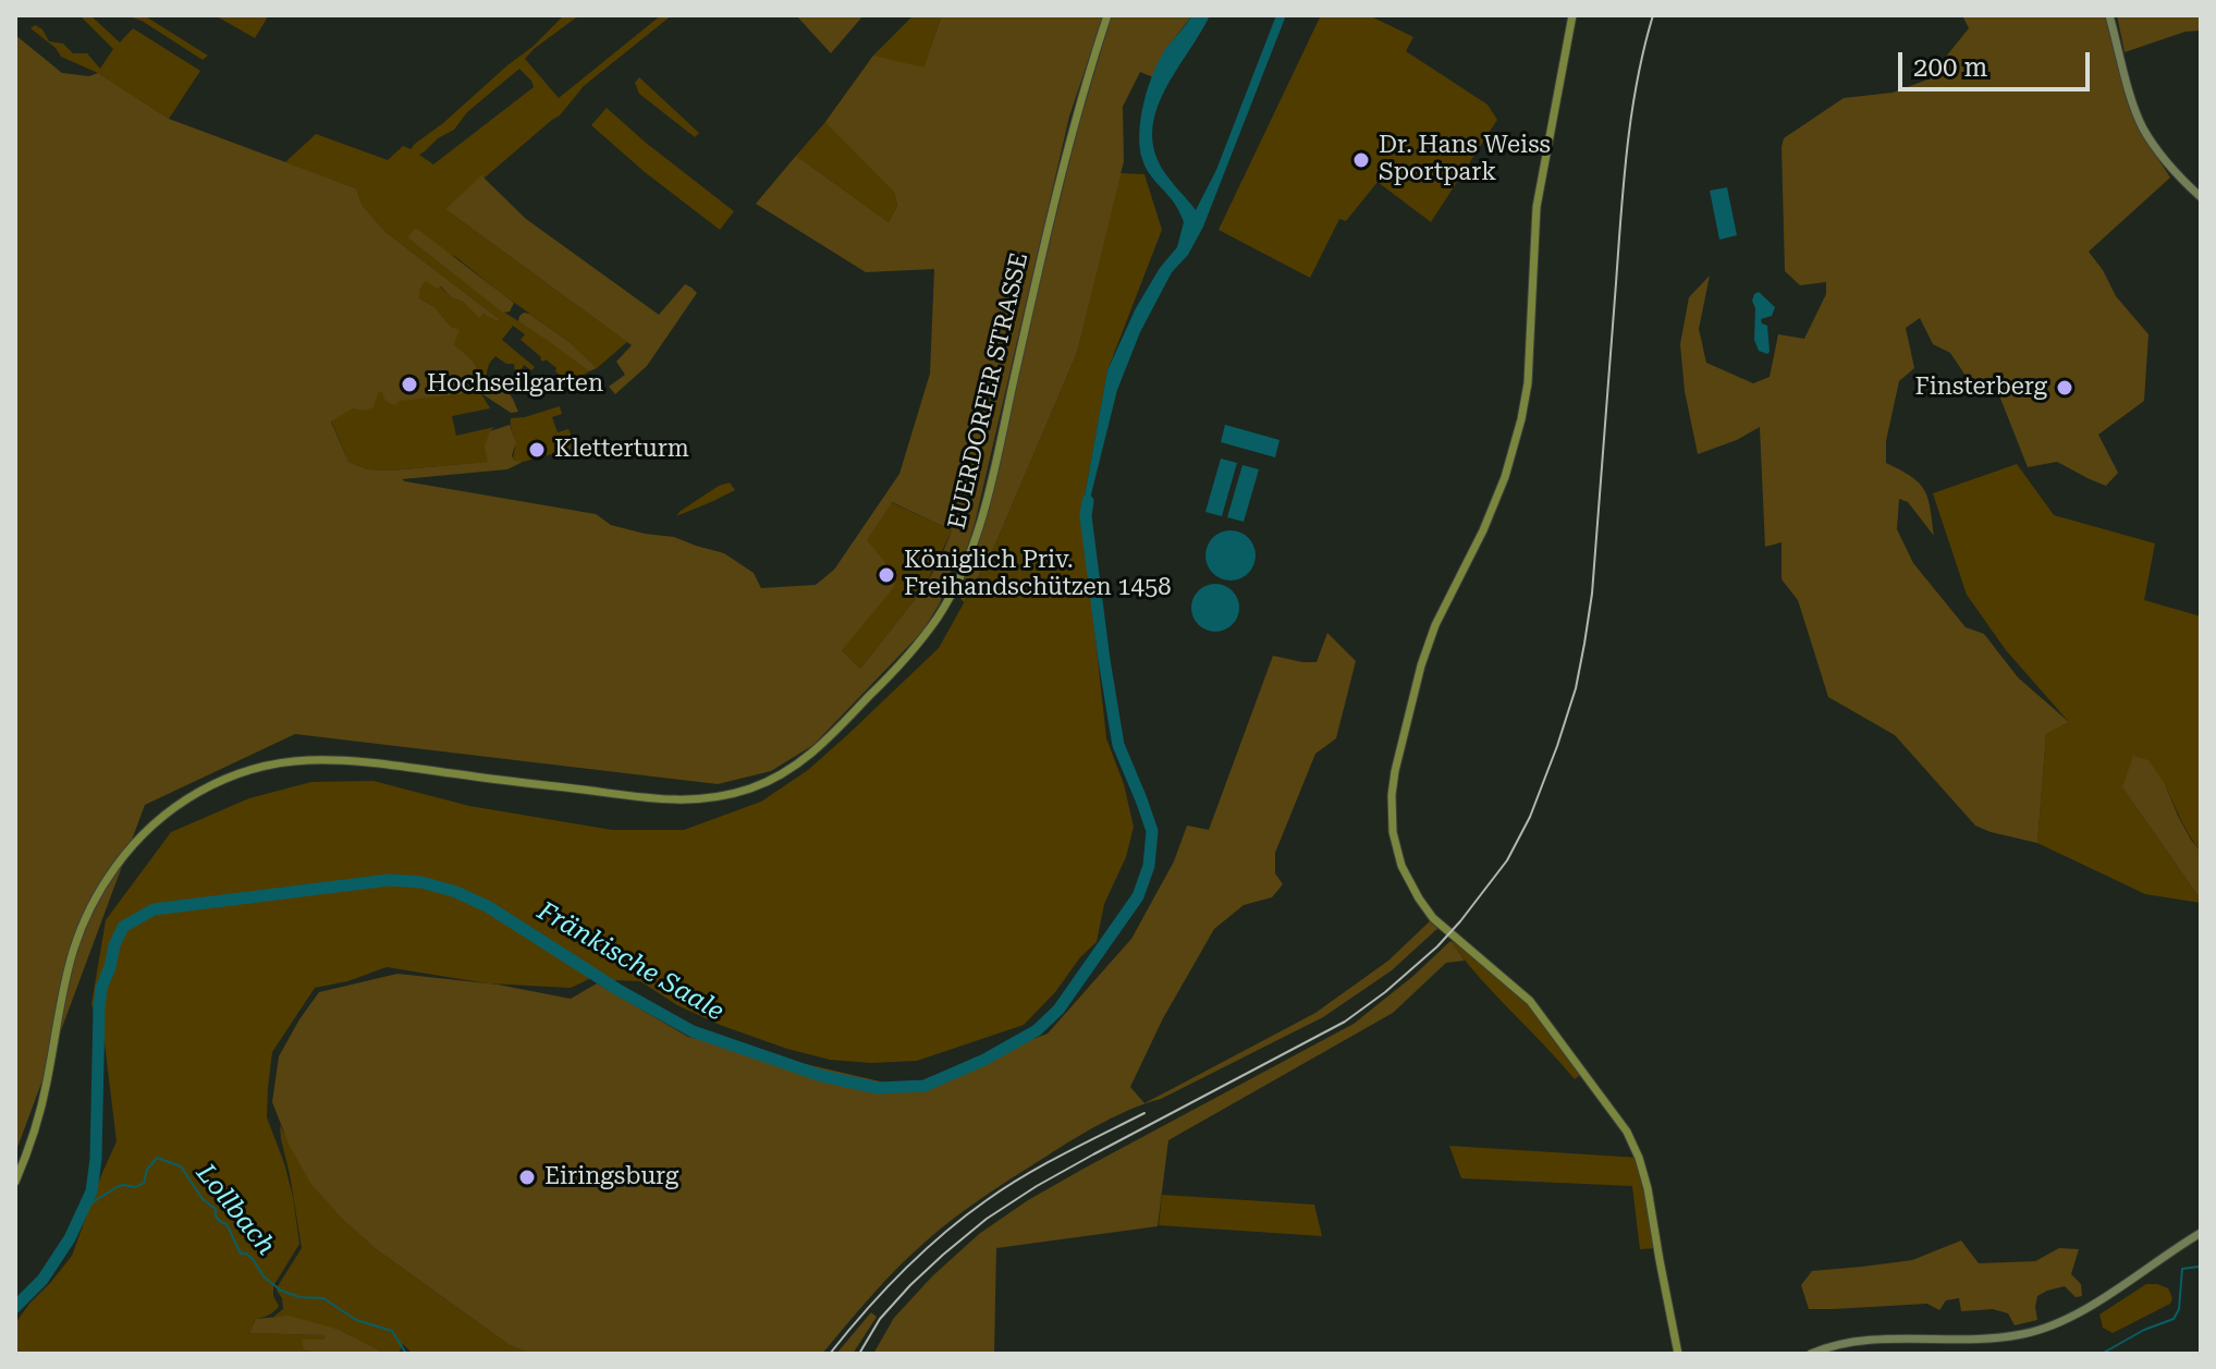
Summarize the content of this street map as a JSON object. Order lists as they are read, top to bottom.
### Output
{
  "streets": {
    "main road": ["EUERDORFER STRASSE"]
  },
  "water": ["Fränkische Saale", "Lollbach"],
  "places": [
    "Dr. Hans Weiss Sportpark",
    "Hochseilgarten",
    "Finsterberg",
    "Kletterturm",
    "Königlich Priv. Freihandschützen 1458",
    "Eiringsburg"
  ],
  "scale_bar": "200 m"
}
